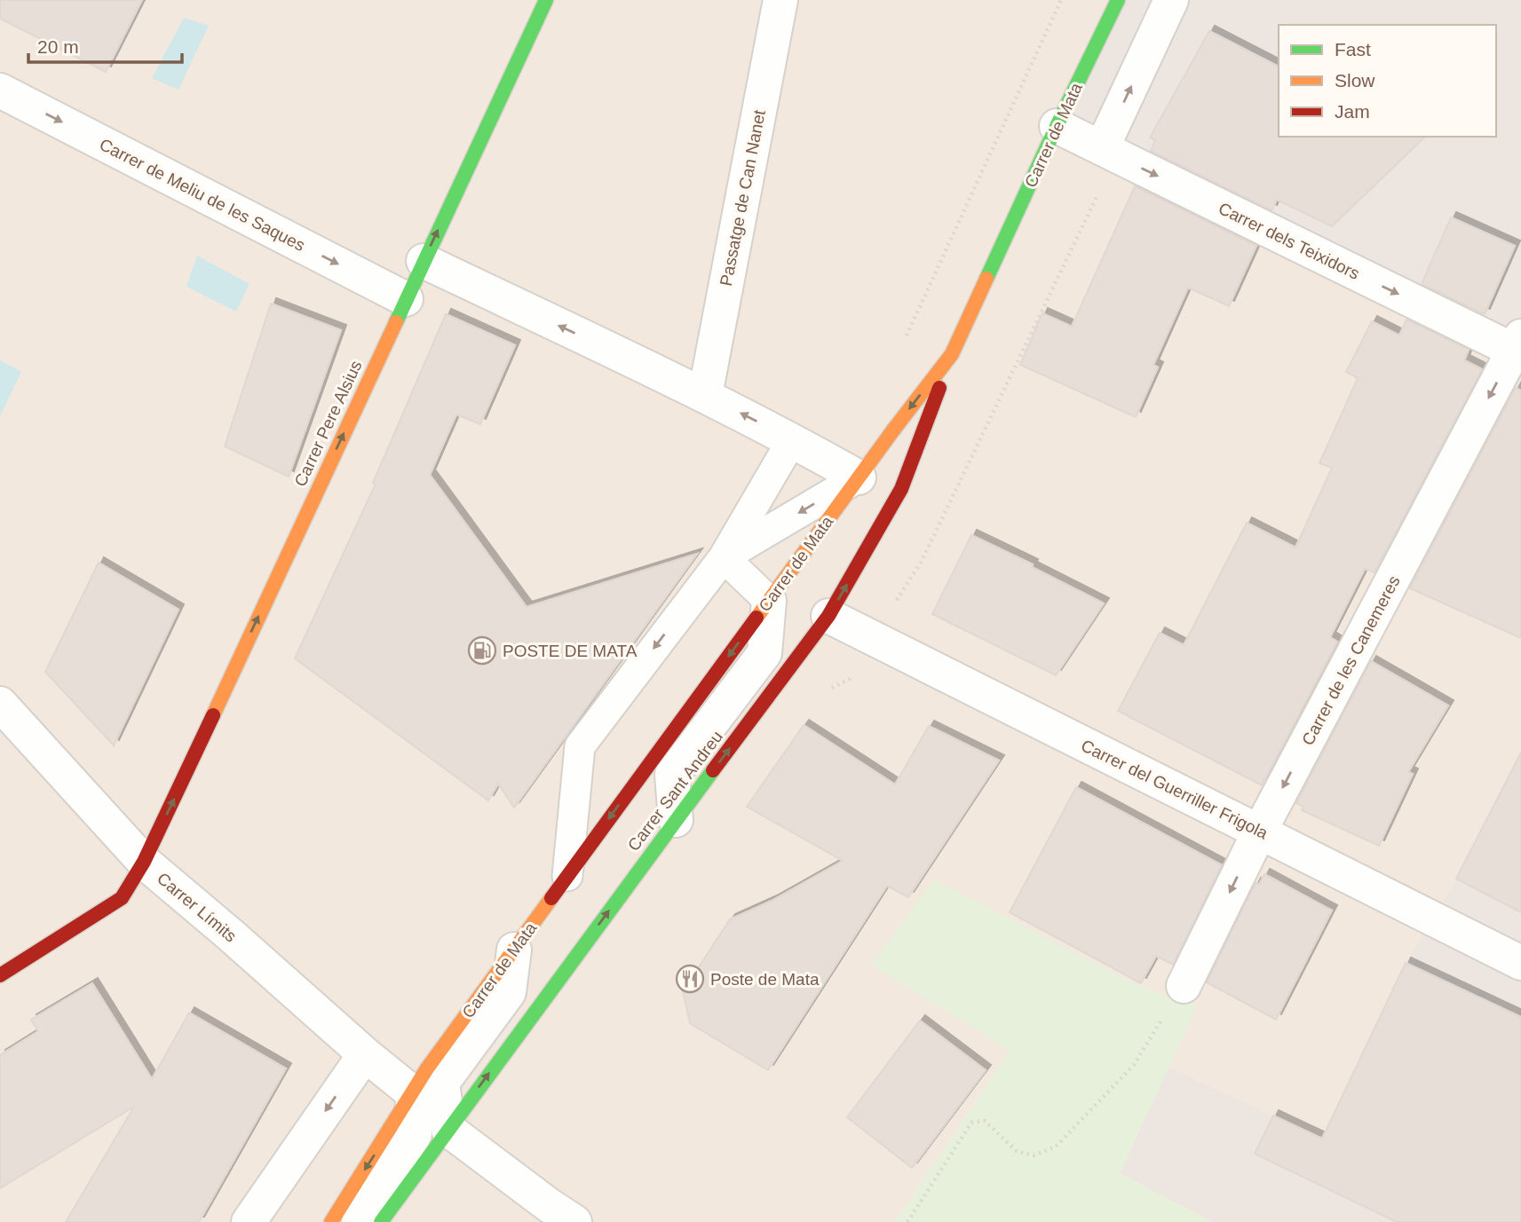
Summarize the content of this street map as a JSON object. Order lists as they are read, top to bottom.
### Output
{
  "streets": {
    "main road": ["Carrer de Mata", "Carrer Pere Alsius", "Carrer Sant Andreu"],
    "street": [
      "Carrer de Meliu de les Saques",
      "Passatge de Can Nanet",
      "Carrer dels Teixidors",
      "Carrer de les Canemeres",
      "Carrer del Guerriller Frigola",
      "Carrer Límits"
    ]
  },
  "crossings": [
    ["Carrer de Mata", "Carrer dels Teixidors"],
    ["Carrer de Mata", "Carrer Sant Andreu"],
    ["Carrer de Mata", "Carrer Límits"],
    ["Carrer de Meliu de les Saques", "Carrer Pere Alsius"],
    ["Carrer dels Teixidors", "Carrer de les Canemeres"],
    ["Carrer Pere Alsius", "Carrer Límits"],
    ["Carrer de les Canemeres", "Carrer del Guerriller Frigola"],
    ["Carrer del Guerriller Frigola", "Carrer Sant Andreu"]
  ],
  "one_way": [
    "Carrer de Mata",
    "Carrer de Meliu de les Saques",
    "Carrer dels Teixidors",
    "Carrer Pere Alsius",
    "Carrer de les Canemeres",
    "Carrer Sant Andreu"
  ],
  "places": {
    "fuel station": ["POSTE DE MATA"],
    "restaurant": ["Poste de Mata"]
  },
  "legend": ["Fast", "Slow", "Jam"],
  "scale_bar": "20 m"
}
